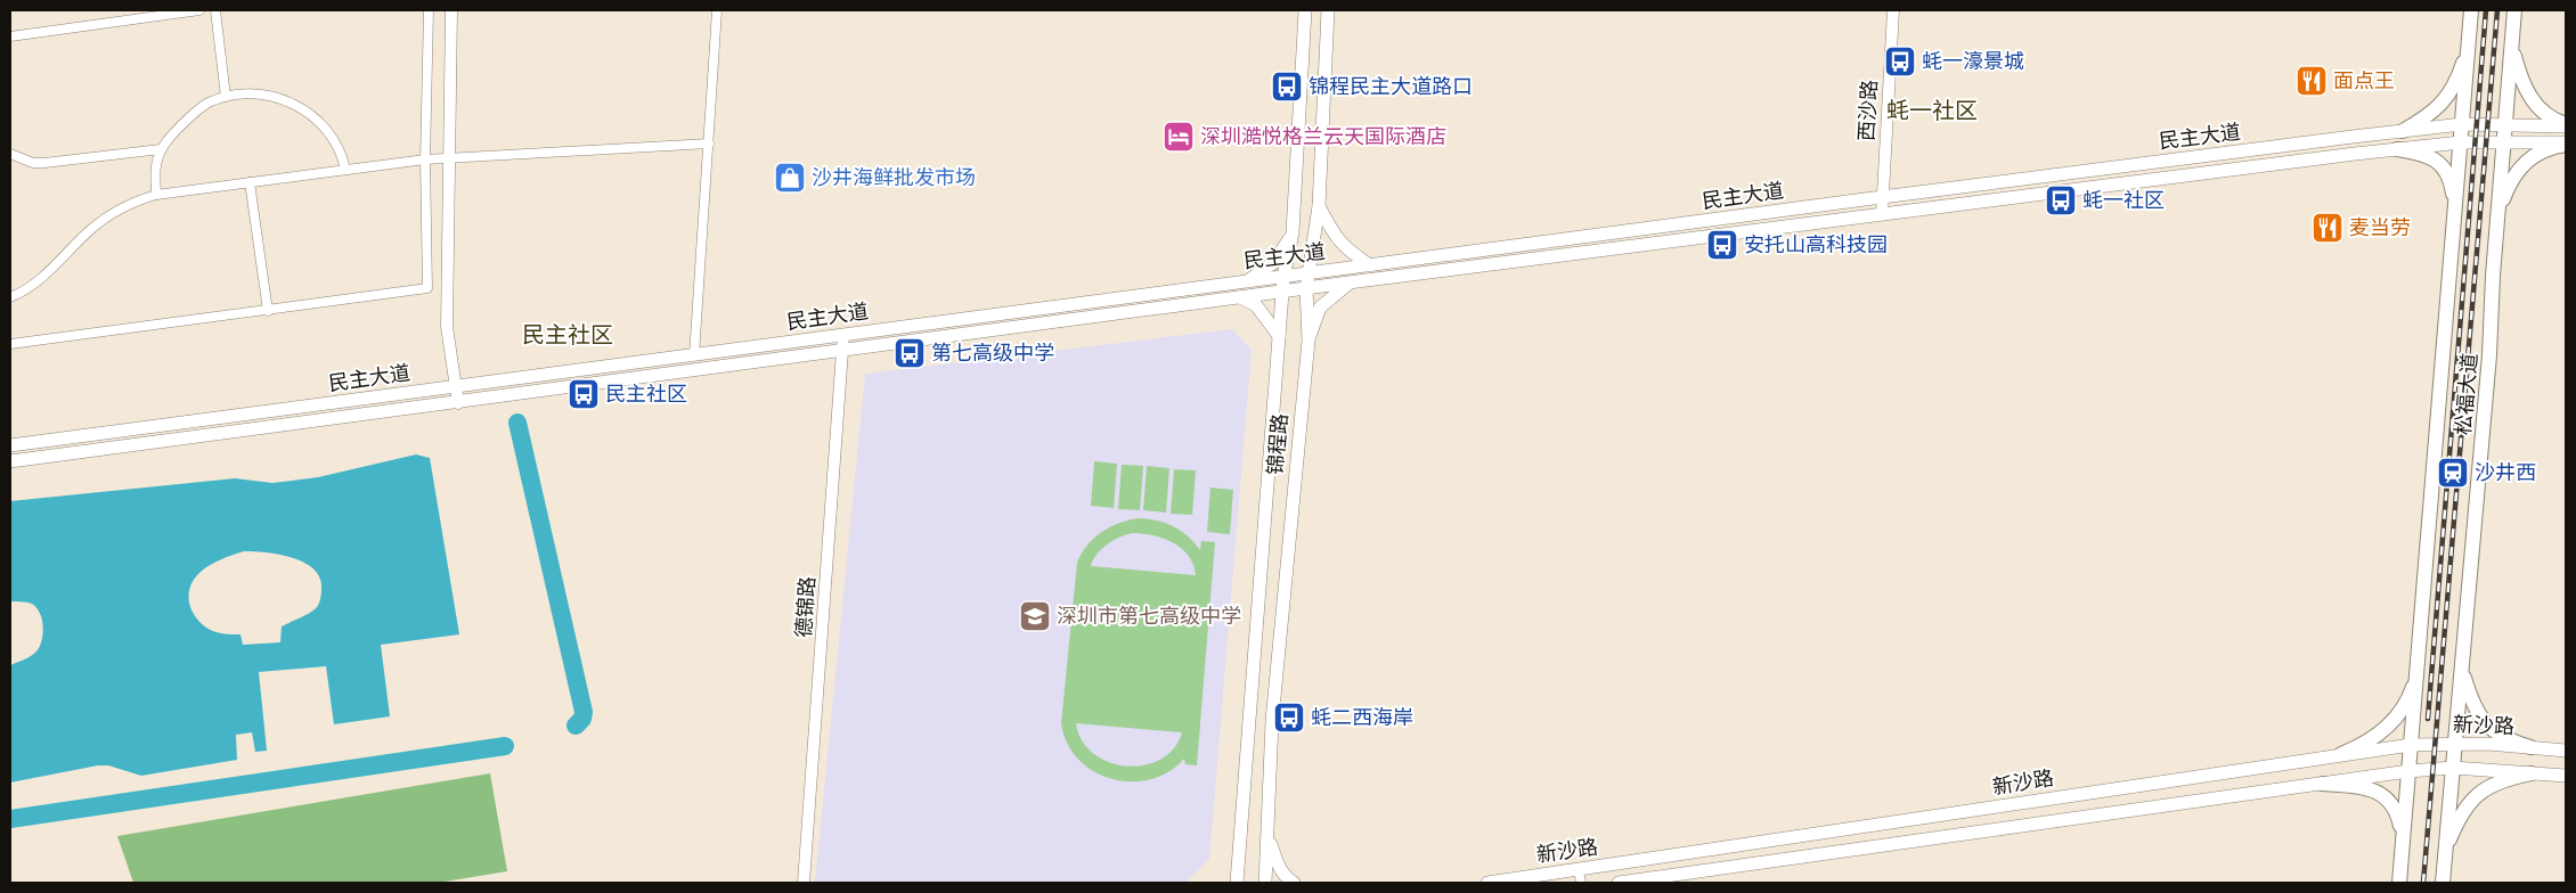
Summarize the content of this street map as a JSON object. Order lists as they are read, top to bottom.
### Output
{
  "streets": {
    "main road": [
      "民主大道",
      "松福大道",
      "锦程路",
      "新沙路"
    ],
    "street": ["西沙路", "德锦路"]
  },
  "crossings": [
    ["西沙路", "民主大道"],
    ["民主大道", "松福大道"],
    ["民主大道", "锦程路"],
    ["民主大道", "德锦路"],
    ["松福大道", "新沙路"]
  ],
  "districts": ["蚝一社区", "民主社区"],
  "places": {
    "bus stop": [
      "蚝一濠景城",
      "锦程民主大道路口",
      "蚝一社区",
      "安托山高科技园",
      "第七高级中学",
      "民主社区",
      "蚝二西海岸"
    ],
    "restaurant": ["面点王", "麦当劳"],
    "hotel": ["深圳澔悦格兰云天国际酒店"],
    "shop": ["沙井海鲜批发市场"],
    "station": ["沙井西"],
    "school or university": ["深圳市第七高级中学"]
  }
}
